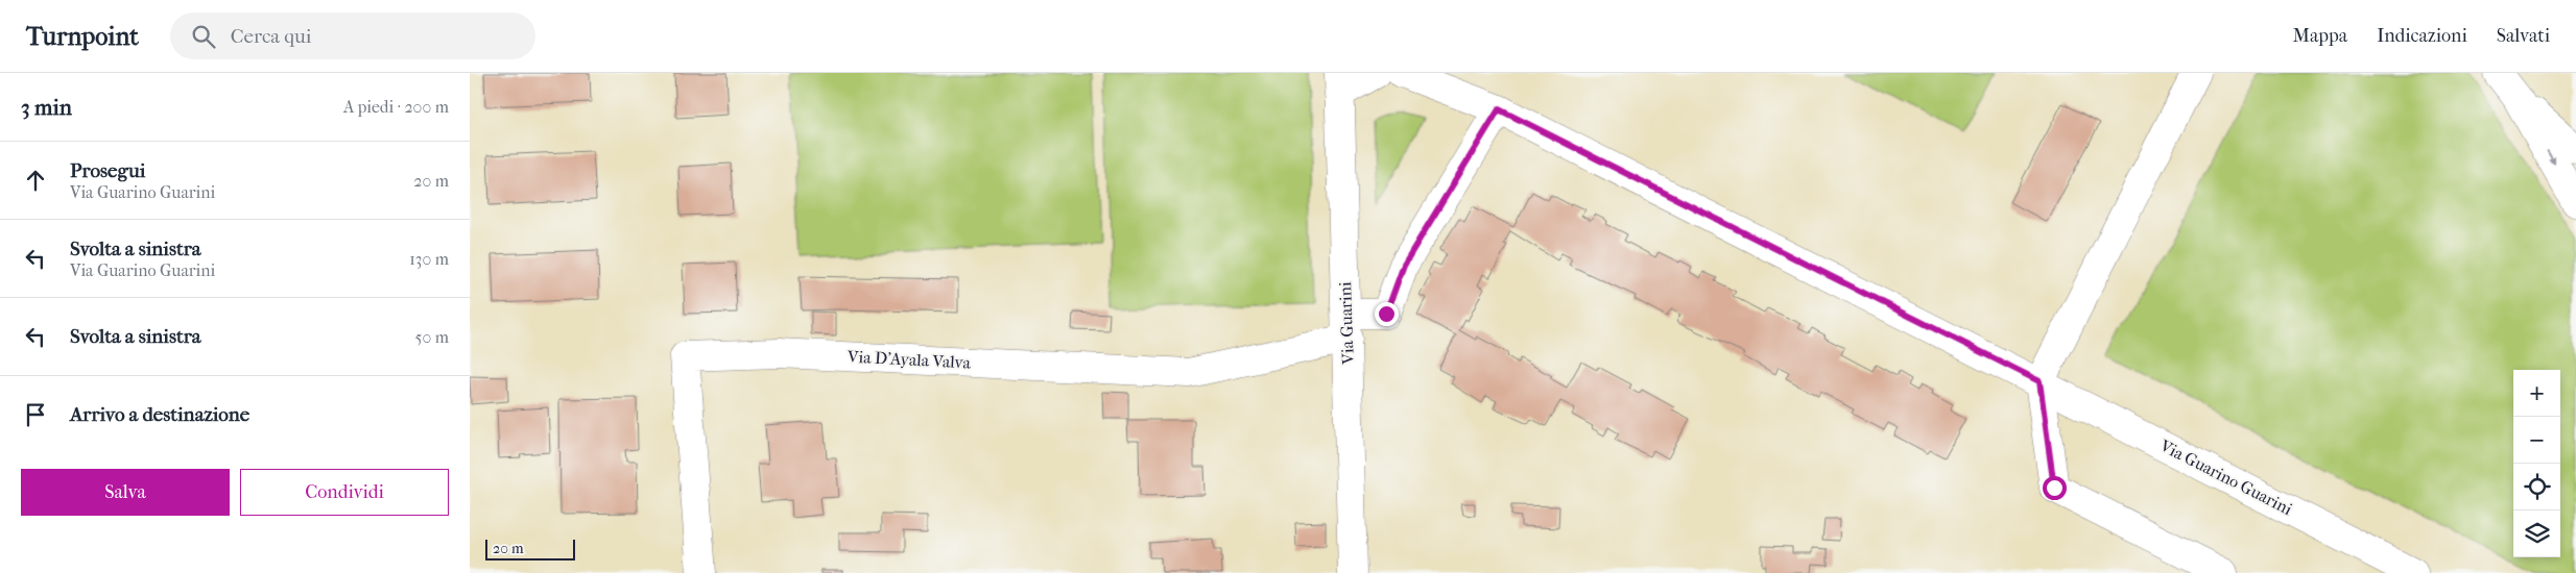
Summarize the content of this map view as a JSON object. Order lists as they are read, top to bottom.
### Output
{
  "streets": {
    "street": ["Via Guarini", "Via D'Ayala Valva", "Via Guarino Guarini"]
  },
  "crossings": [
    ["Via Guarini", "Via D'Ayala Valva"]
  ],
  "scale_bar": "20 m",
  "page": {
    "header": "Turnpoint",
    "search": "Cerca qui",
    "nav": ["Mappa", "Indicazioni", "Salvati"],
    "heading": ["3 min", "A piedi · 200 m"],
    "list": [
      ["Prosegui", "Via Guarino Guarini", "20 m"],
      ["Svolta a sinistra", "Via Guarino Guarini", "130 m"],
      ["Svolta a sinistra", "50 m"],
      "Arrivo a destinazione"
    ],
    "map_buttons": ["+", "−"],
    "buttons": ["Salva", "Condividi"],
    "scale": "20 m"
  }
}
